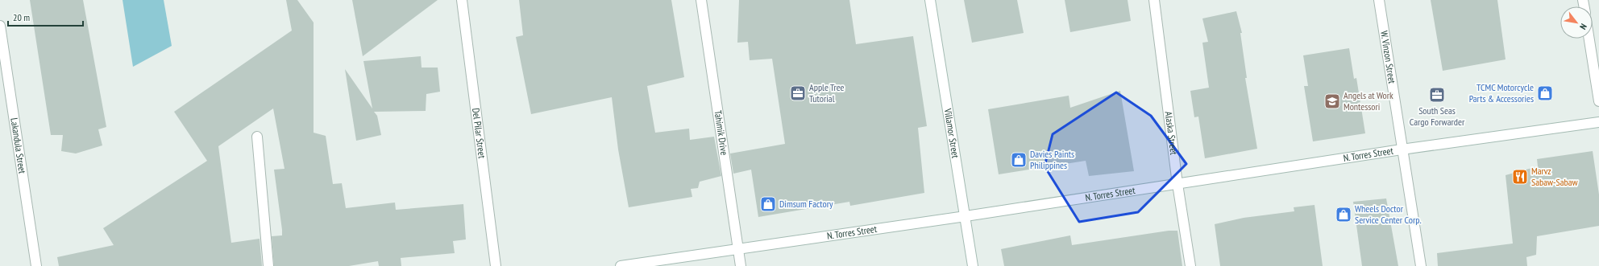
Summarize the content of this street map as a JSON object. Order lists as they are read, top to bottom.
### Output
{
  "streets": {
    "street": [
      "W. Vinzon Street",
      "Villamor Street",
      "Del Pilar Street",
      "Tahimik Drive",
      "Alaska Street",
      "Lakandula Street",
      "N. Torres Street"
    ]
  },
  "crossings": [
    ["W. Vinzon Street", "N. Torres Street"],
    ["Villamor Street", "N. Torres Street"],
    ["Tahimik Drive", "N. Torres Street"],
    ["Alaska Street", "N. Torres Street"]
  ],
  "places": {
    "office": ["Apple Tree Tutorial", "South Seas Cargo Forwarder"],
    "shop": [
      "TCMC Motorcycle Parts & Accessories",
      "Davies Paints Philippines",
      "Dimsum Factory",
      "Wheels Doctor Service Center Corp."
    ],
    "school or university": ["Angels at Work Montessori"],
    "restaurant": ["Marvz Sabaw-Sabaw"]
  },
  "scale_bar": "20 m",
  "north": "bottom right"
}
